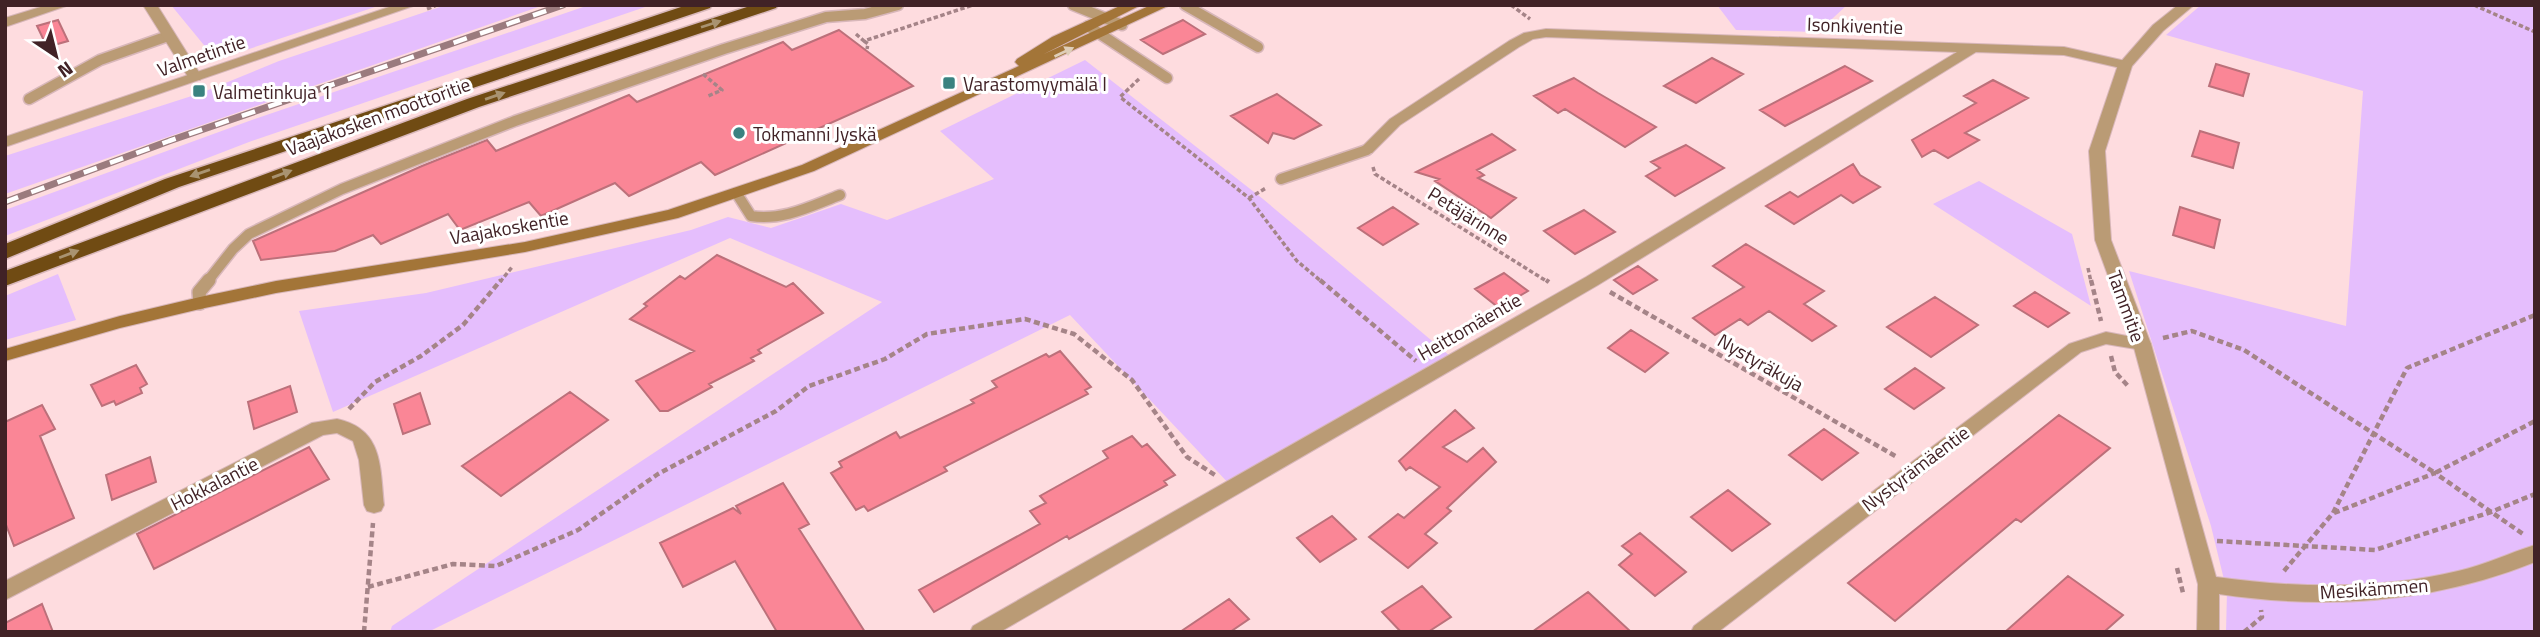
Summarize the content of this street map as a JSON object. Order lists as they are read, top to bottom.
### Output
{
  "streets": {
    "highway": ["Vaajakosken moottoritie"],
    "main road": ["Vaajakoskentie"],
    "street": [
      "Isonkiventie",
      "Valmetintie",
      "Tammitie",
      "Heittomäentie",
      "Nystyrämäentie",
      "Hokkalantie",
      "Mesikämmen"
    ],
    "path": ["Petäjärinne", "Nystyräkuja"]
  },
  "crossings": [
    ["Isonkiventie", "Petäjärinne"],
    ["Isonkiventie", "Tammitie"],
    ["Isonkiventie", "Heittomäentie"],
    ["Petäjärinne", "Heittomäentie"],
    ["Tammitie", "Nystyrämäentie"],
    ["Tammitie", "Mesikämmen"],
    ["Heittomäentie", "Nystyräkuja"],
    ["Nystyräkuja", "Nystyrämäentie"]
  ],
  "places": {
    "transit": ["Varastomyymälä I", "Valmetinkuja 1"],
    "other": ["Tokmanni Jyskä"]
  },
  "north": "bottom right"
}
